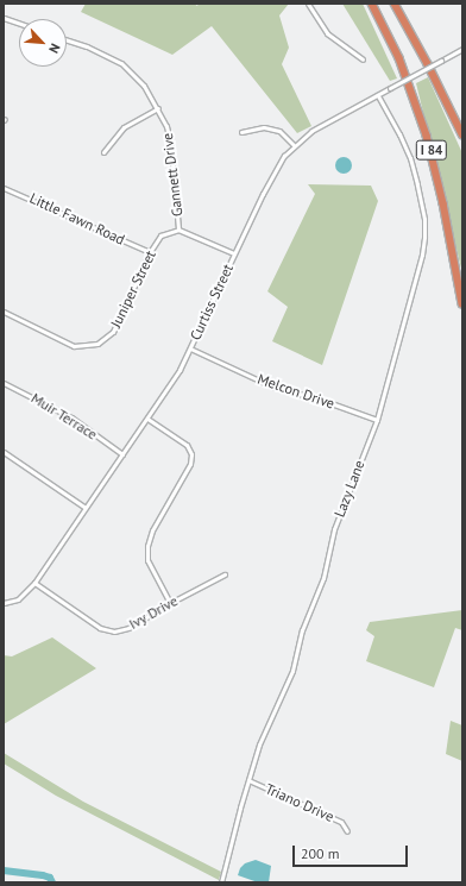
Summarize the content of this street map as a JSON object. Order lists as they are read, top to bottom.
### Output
{
  "streets": {
    "highway": ["I 84"],
    "street": [
      "Gannett Drive",
      "Little Fawn Road",
      "Juniper Street",
      "Curtiss Street",
      "Melcon Drive",
      "Muir Terrace",
      "Lazy Lane",
      "Ivy Drive",
      "Triano Drive"
    ]
  },
  "crossings": [
    ["Gannett Drive", "Juniper Street"],
    ["Little Fawn Road", "Juniper Street"],
    ["Curtiss Street", "Melcon Drive"],
    ["Curtiss Street", "Muir Terrace"],
    ["Curtiss Street", "Lazy Lane"],
    ["Curtiss Street", "Ivy Drive"],
    ["Melcon Drive", "Lazy Lane"],
    ["Lazy Lane", "Triano Drive"]
  ],
  "scale_bar": "200 m",
  "north": "bottom right"
}
